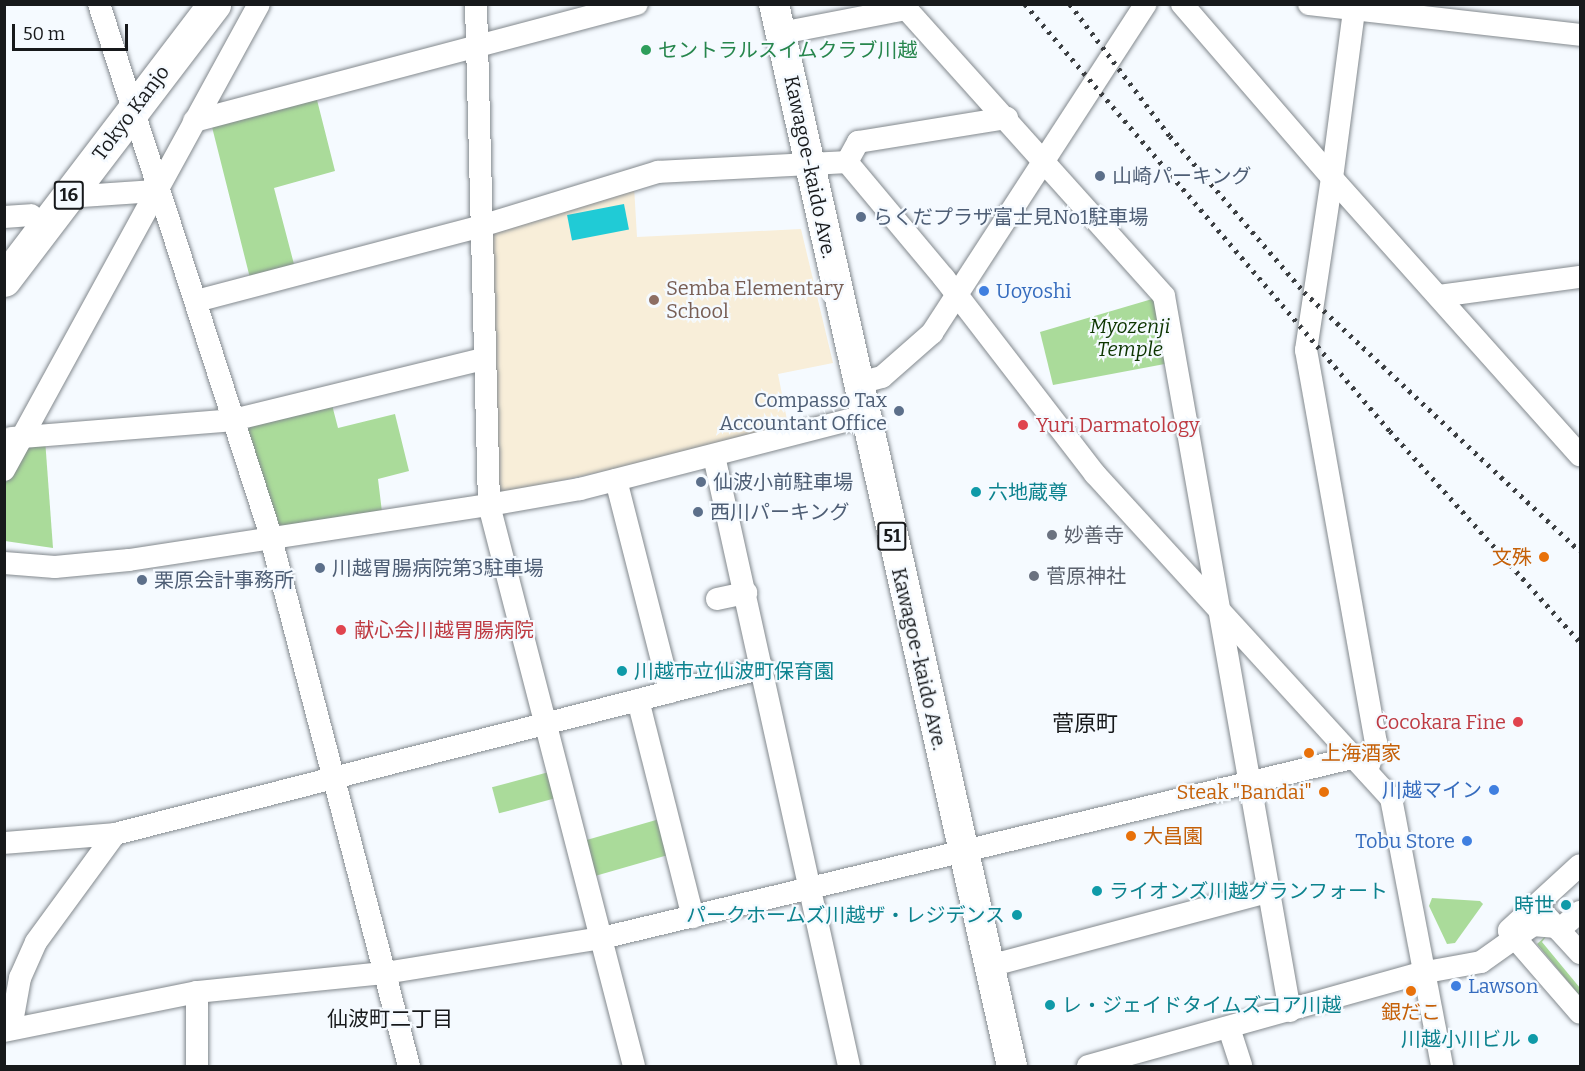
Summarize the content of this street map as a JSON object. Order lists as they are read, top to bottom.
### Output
{
  "streets": {
    "highway": ["Tokyo Kanjo", "16"],
    "main road": ["Kawagoe-kaido Ave.", "51"]
  },
  "districts": ["菅原町", "仙波町二丁目"],
  "parks": ["Myozenji Temple"],
  "places": [
    "セントラルスイムクラブ川越",
    "山崎パーキング",
    "らくだプラザ富士見No1駐車場",
    "Uoyoshi",
    "Semba Elementary School",
    "Compasso Tax Accountant Office",
    "Yuri Darmatology",
    "仙波小前駐車場",
    "六地蔵尊",
    "西川パーキング",
    "妙善寺",
    "文殊",
    "川越胃腸病院第3駐車場",
    "菅原神社",
    "栗原会計事務所",
    "献心会川越胃腸病院",
    "川越市立仙波町保育園",
    "Cocokara Fine",
    "上海酒家",
    "川越マイン",
    "Steak \"Bandai\"",
    "大昌園",
    "Tobu Store",
    "ライオンズ川越グランフォート",
    "時世",
    "パークホームズ川越ザ・レジデンス",
    "Lawson",
    "銀だこ",
    "レ・ジェイドタイムズコア川越",
    "川越小川ビル"
  ],
  "scale_bar": "50 m"
}
